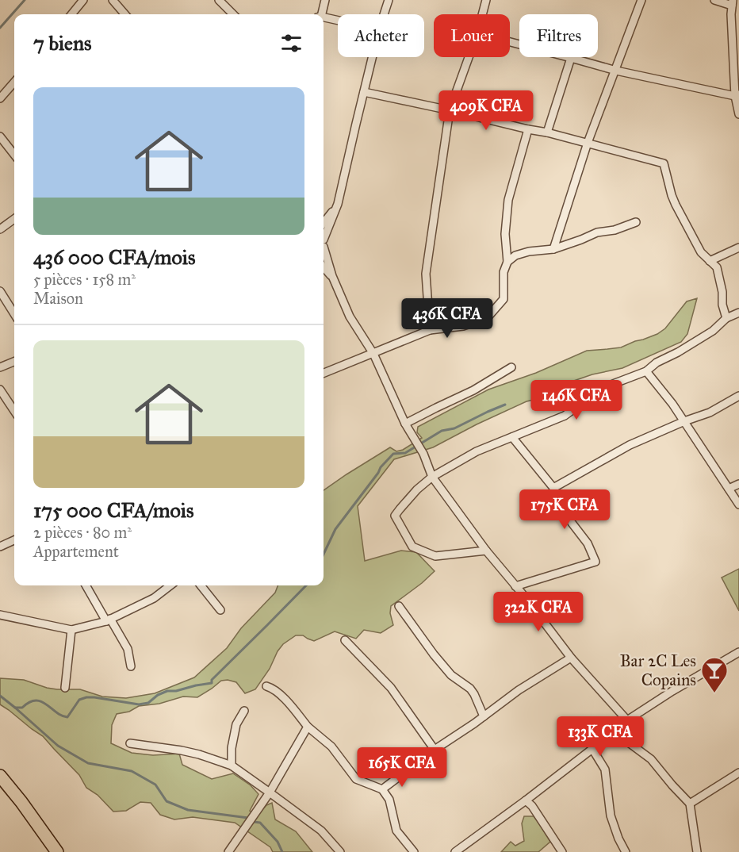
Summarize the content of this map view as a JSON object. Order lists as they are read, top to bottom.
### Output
{
  "places": {
    "bar": ["Bar 2C Les Copains"]
  },
  "page": {
    "chip": ["Acheter", "Louer", "Filtres"],
    "heading": "7 biens",
    "list": [
      {
        "name": "436 000 CFA/mois",
        "note": "5 pièces · 158 m² · Maison"
      },
      {
        "name": "175 000 CFA/mois",
        "note": "2 pièces · 80 m² · Appartement"
      }
    ],
    "price": [
      "409K CFA",
      "436K CFA",
      "146K CFA",
      "175K CFA",
      "322K CFA",
      "133K CFA",
      "165K CFA"
    ]
  }
}
